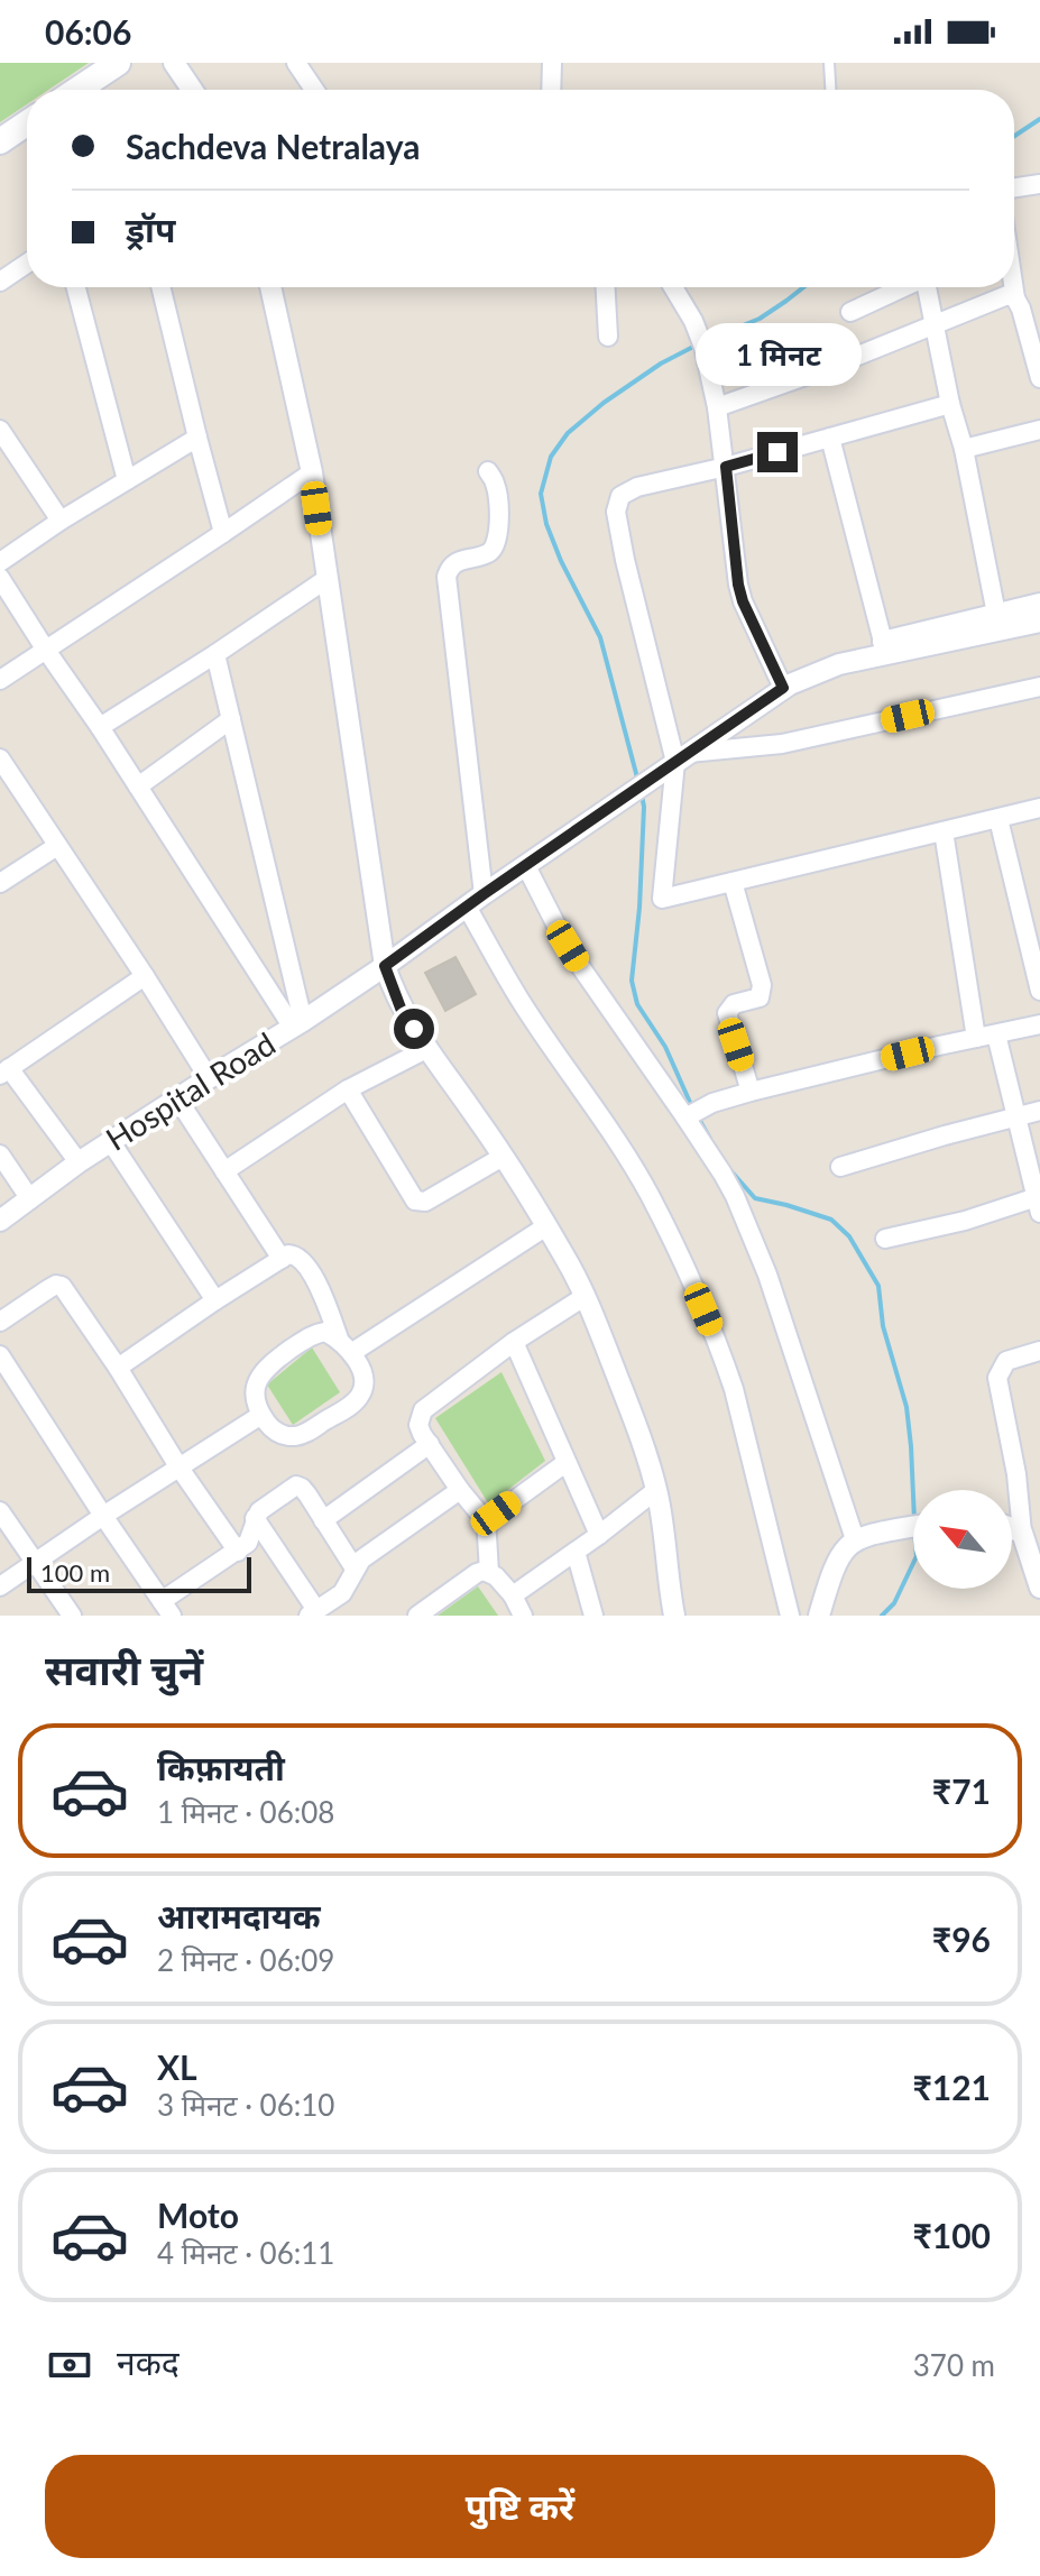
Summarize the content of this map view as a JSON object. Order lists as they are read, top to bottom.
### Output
{
  "streets": {
    "street": ["Hospital Road"]
  },
  "scale_bar": "100 m",
  "north": "top left",
  "page": {
    "status": "06:06",
    "banner": ["Sachdeva Netralaya", "ड्रॉप"],
    "bubble": "1 मिनट",
    "scale": "100 m",
    "heading": "सवारी चुनें",
    "list": [
      {
        "name": "किफ़ायती",
        "note": "1 मिनट · 06:08",
        "value": "₹71"
      },
      {
        "name": "आरामदायक",
        "note": "2 मिनट · 06:09",
        "value": "₹96"
      },
      {
        "name": "XL",
        "note": "3 मिनट · 06:10",
        "value": "₹121"
      },
      {
        "name": "Moto",
        "note": "4 मिनट · 06:11",
        "value": "₹100"
      }
    ],
    "pay": ["नकद", "370 m"],
    "buttons": "पुष्टि करें"
  }
}
